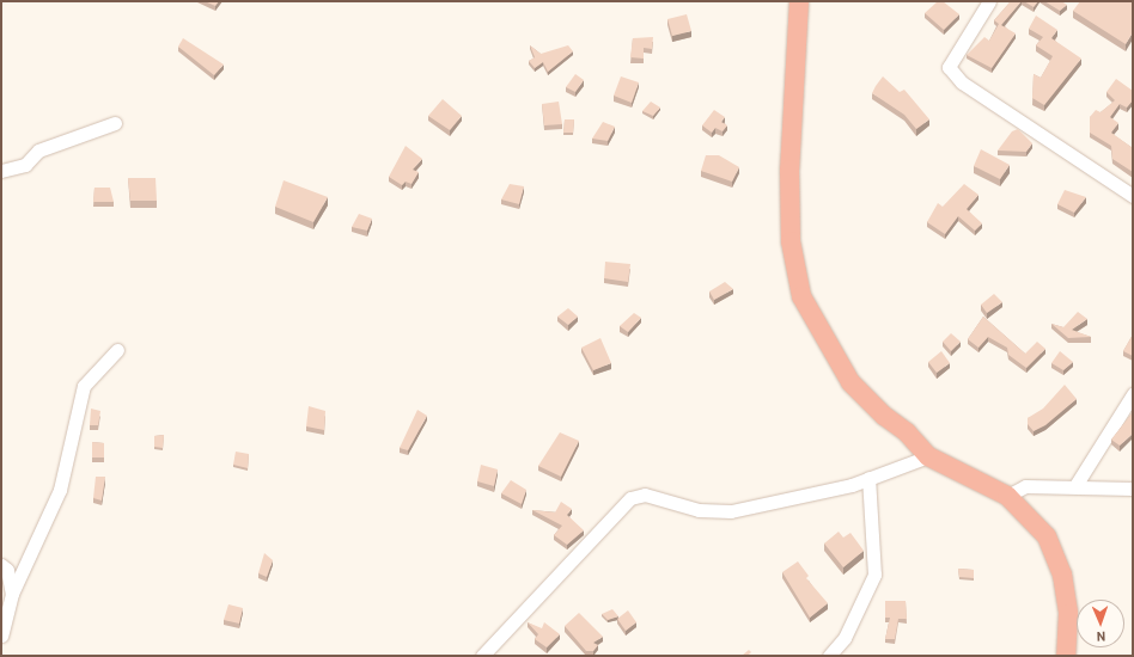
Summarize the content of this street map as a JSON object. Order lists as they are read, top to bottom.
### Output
{
  "north": "bottom"
}
